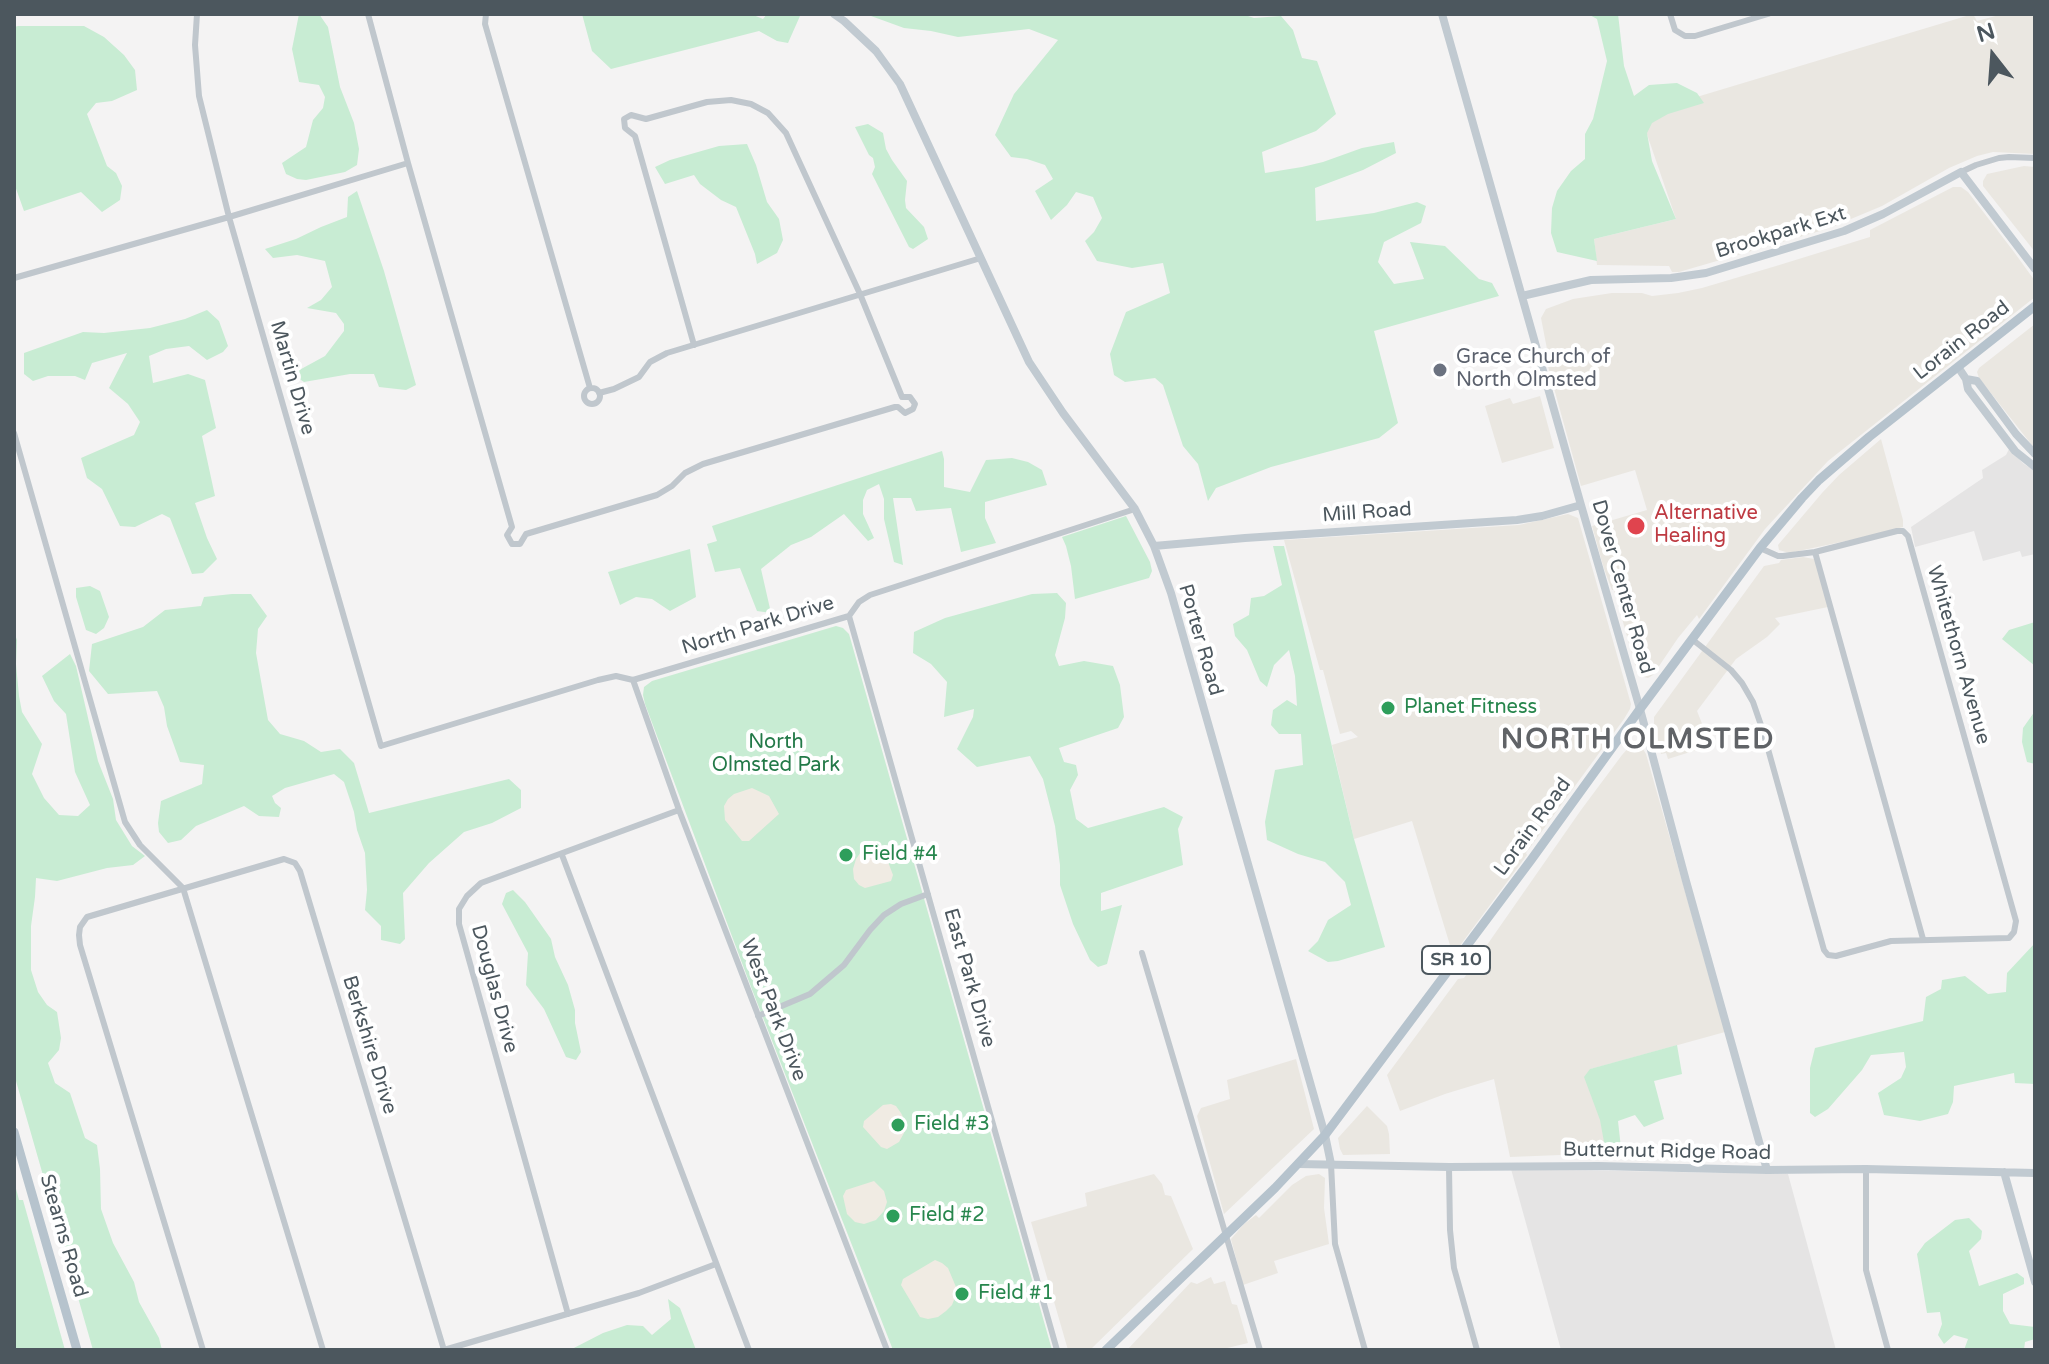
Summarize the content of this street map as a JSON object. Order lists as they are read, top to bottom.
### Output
{
  "streets": {
    "main road": ["Lorain Road", "SR 10", "Stearns Road"],
    "street": [
      "Brookpark Ext",
      "Martin Drive",
      "Mill Road",
      "Dover Center Road",
      "North Park Drive",
      "Porter Road",
      "Whitethorn Avenue",
      "East Park Drive",
      "Douglas Drive",
      "West Park Drive",
      "Berkshire Drive",
      "Butternut Ridge Road"
    ]
  },
  "crossings": [
    ["Brookpark Ext", "Dover Center Road"],
    ["Lorain Road", "Dover Center Road"],
    ["Lorain Road", "Porter Road"],
    ["Lorain Road", "Whitethorn Avenue"],
    ["Lorain Road", "Butternut Ridge Road"],
    ["Martin Drive", "North Park Drive"],
    ["Mill Road", "Dover Center Road"],
    ["Mill Road", "Porter Road"],
    ["Dover Center Road", "Butternut Ridge Road"],
    ["North Park Drive", "Porter Road"],
    ["North Park Drive", "East Park Drive"],
    ["North Park Drive", "West Park Drive"],
    ["Porter Road", "Butternut Ridge Road"],
    ["Douglas Drive", "West Park Drive"]
  ],
  "districts": ["NORTH OLMSTED"],
  "parks": ["North Olmsted Park"],
  "places": [
    "Grace Church of North Olmsted",
    "Alternative Healing",
    "Planet Fitness",
    "Field #4",
    "Field #3",
    "Field #2",
    "Field #1"
  ],
  "north": "top"
}
